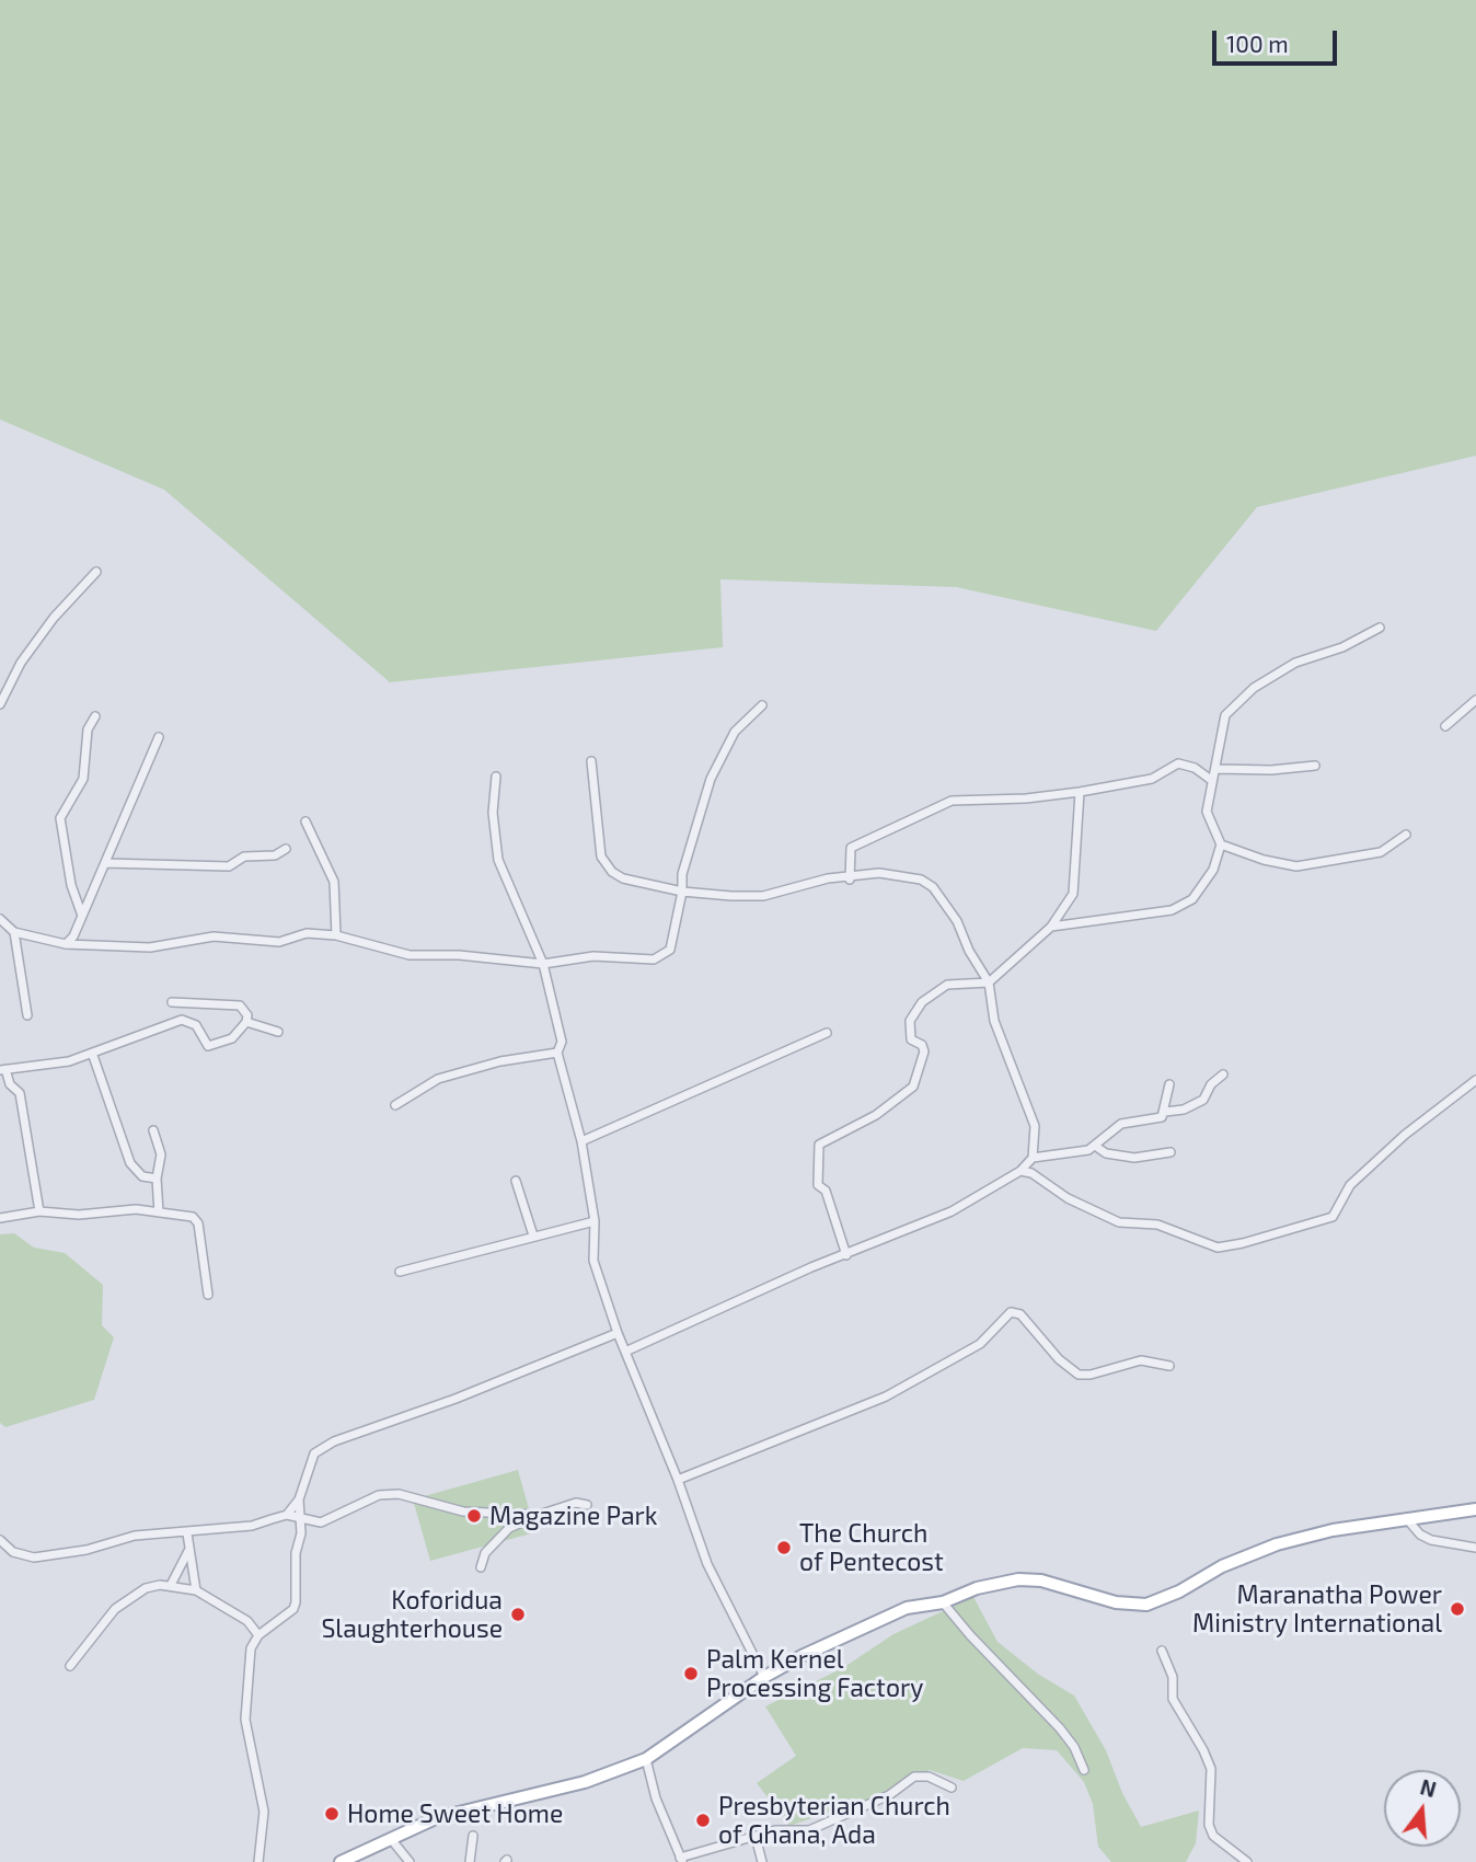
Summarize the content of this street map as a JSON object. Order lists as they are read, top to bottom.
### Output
{
  "places": [
    "Magazine Park",
    "The Church of Pentecost",
    "Maranatha Power Ministry International",
    "Koforidua Slaughterhouse",
    "Palm Kernel Processing Factory",
    "Home Sweet Home",
    "Presbyterian Church of Ghana, Ada"
  ],
  "scale_bar": "100 m",
  "north": "top"
}
